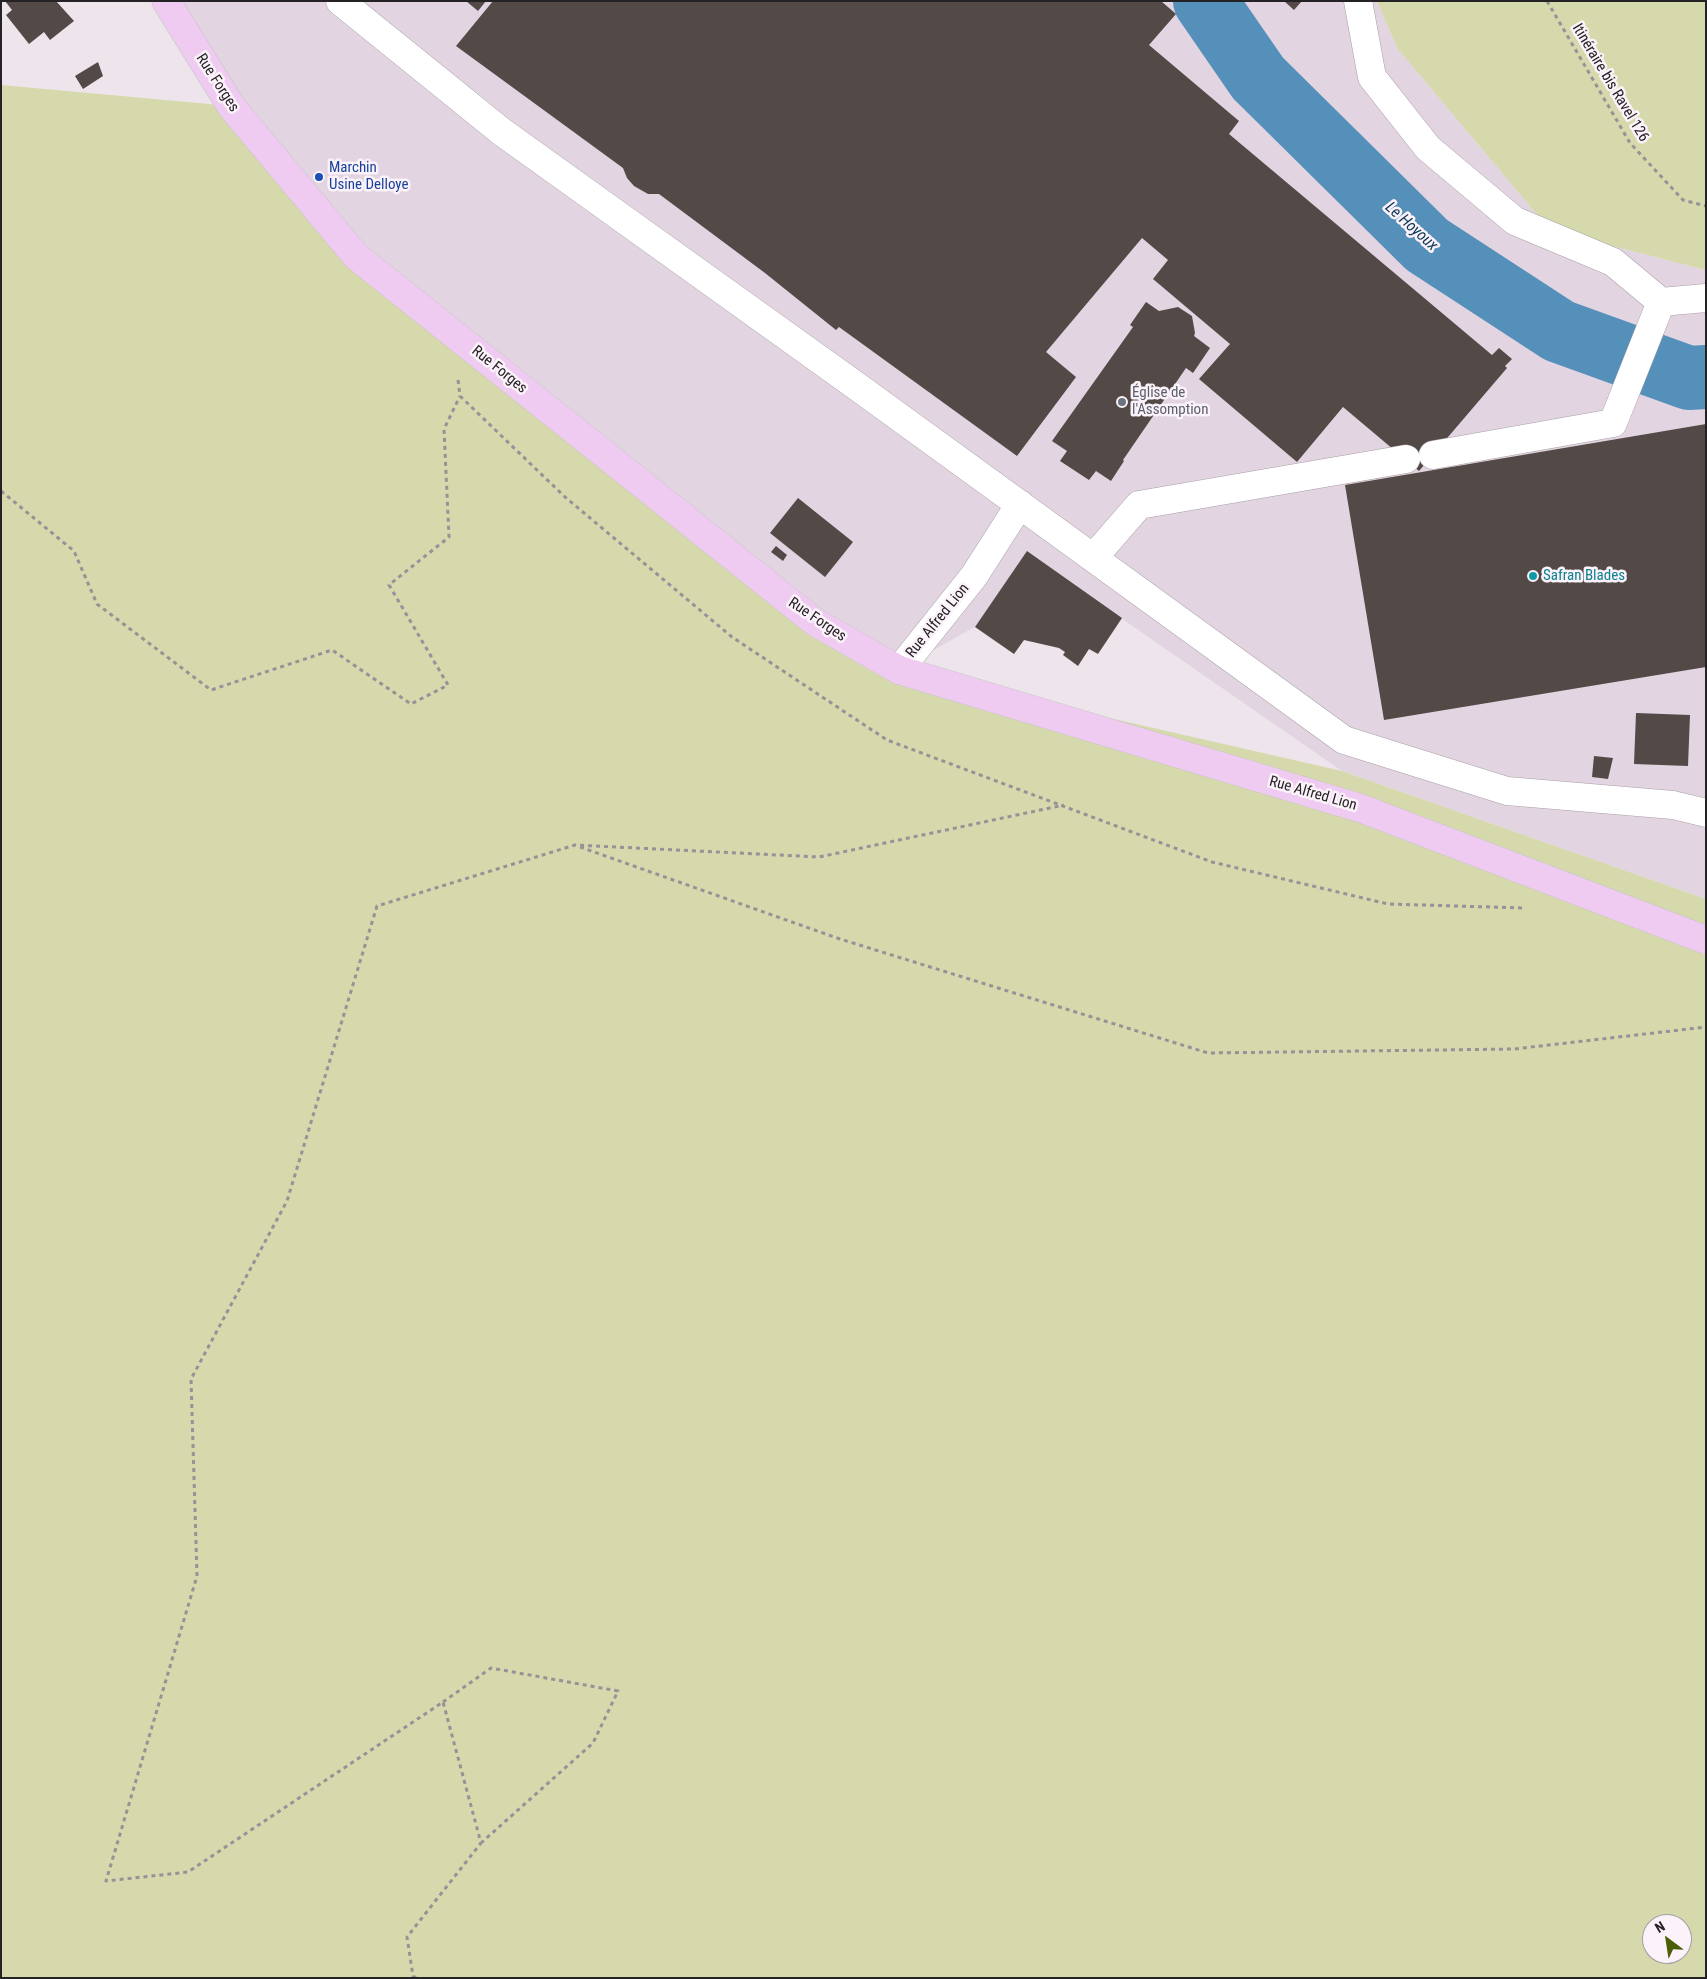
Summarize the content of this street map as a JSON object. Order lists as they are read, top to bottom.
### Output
{
  "streets": {
    "main road": ["Rue Forges", "Rue Alfred Lion"],
    "path": ["Itinéraire bis Ravel 126"]
  },
  "crossings": [
    ["Rue Forges", "Rue Alfred Lion"]
  ],
  "water": ["Le Hoyoux"],
  "places": ["Marchin Usine Delloye", "Église de l'Assomption", "Safran Blades"],
  "north": "top left"
}
